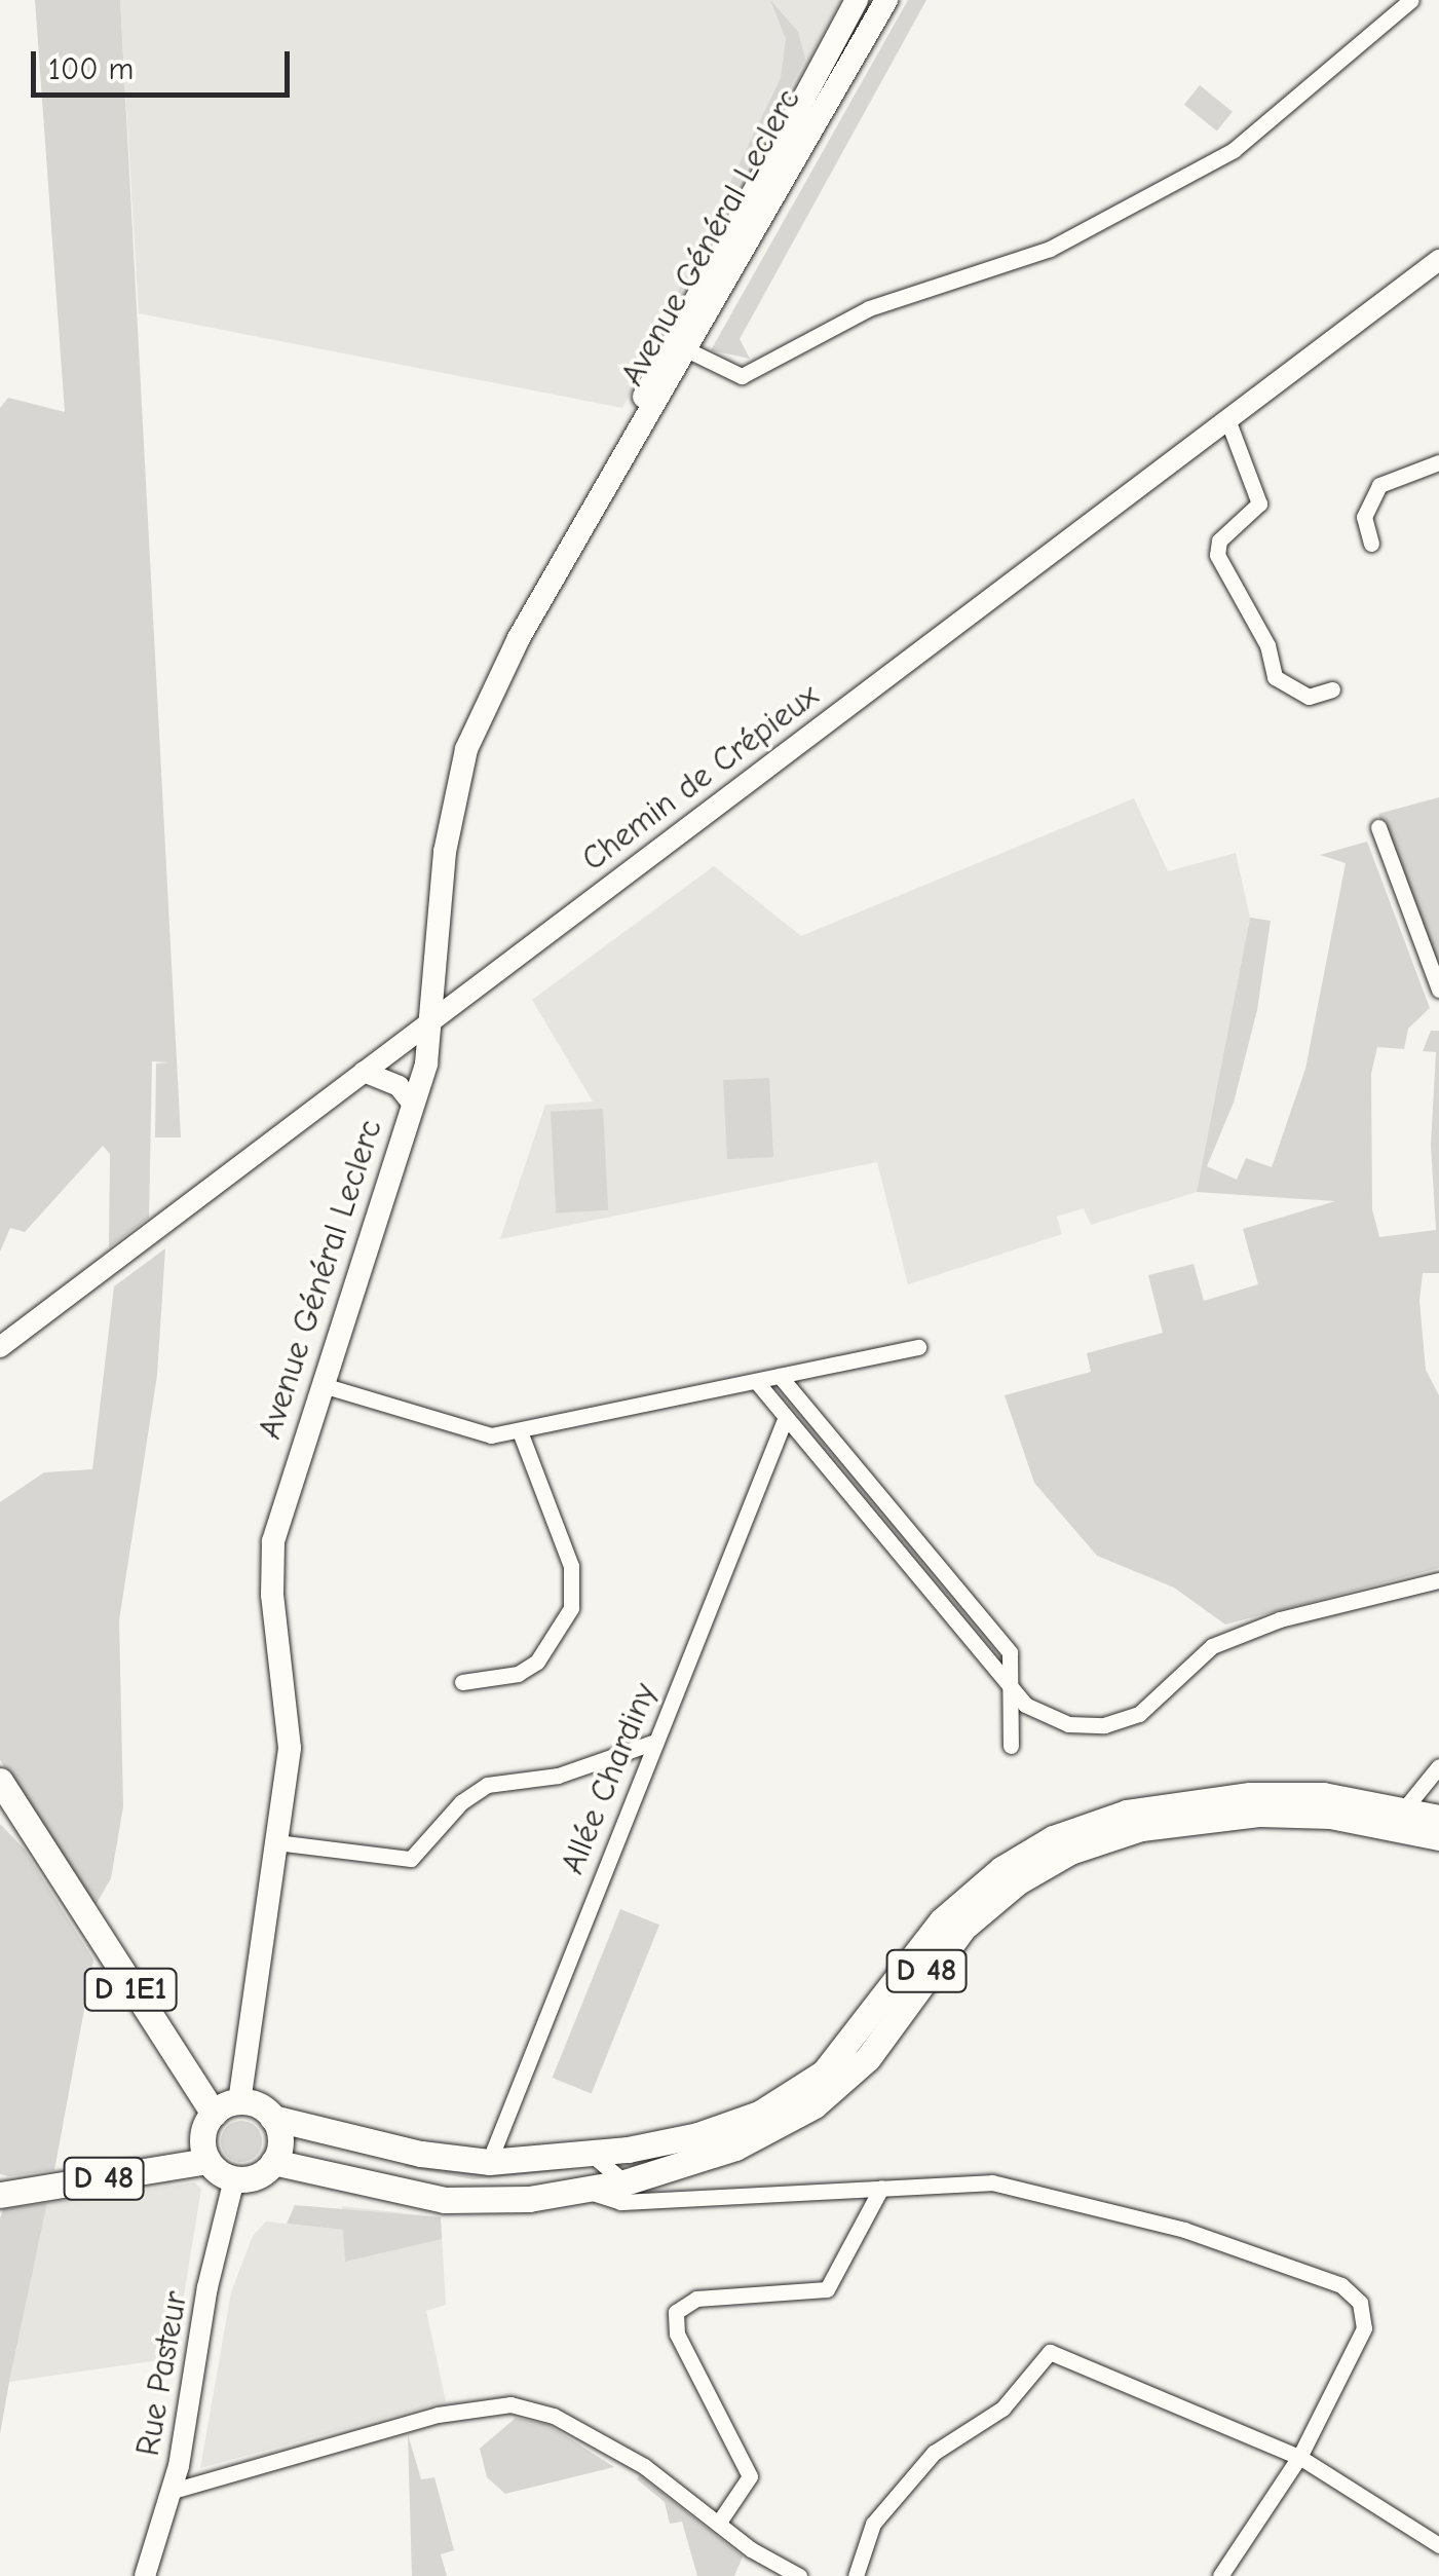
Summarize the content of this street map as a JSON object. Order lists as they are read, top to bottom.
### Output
{
  "streets": {
    "main road": ["Avenue Général Leclerc", "D 48", "D 1E1"],
    "street": ["Chemin de Crépieux", "Allée Chardiny", "Rue Pasteur"]
  },
  "crossings": [
    ["Avenue Général Leclerc", "Chemin de Crépieux"],
    ["Avenue Général Leclerc", "D 48"],
    ["Avenue Général Leclerc", "D 1E1"],
    ["Avenue Général Leclerc", "Rue Pasteur"],
    ["Allée Chardiny", "D 48"],
    ["D 48", "D 1E1"],
    ["D 48", "Rue Pasteur"],
    ["D 1E1", "Rue Pasteur"]
  ],
  "scale_bar": "100 m"
}
